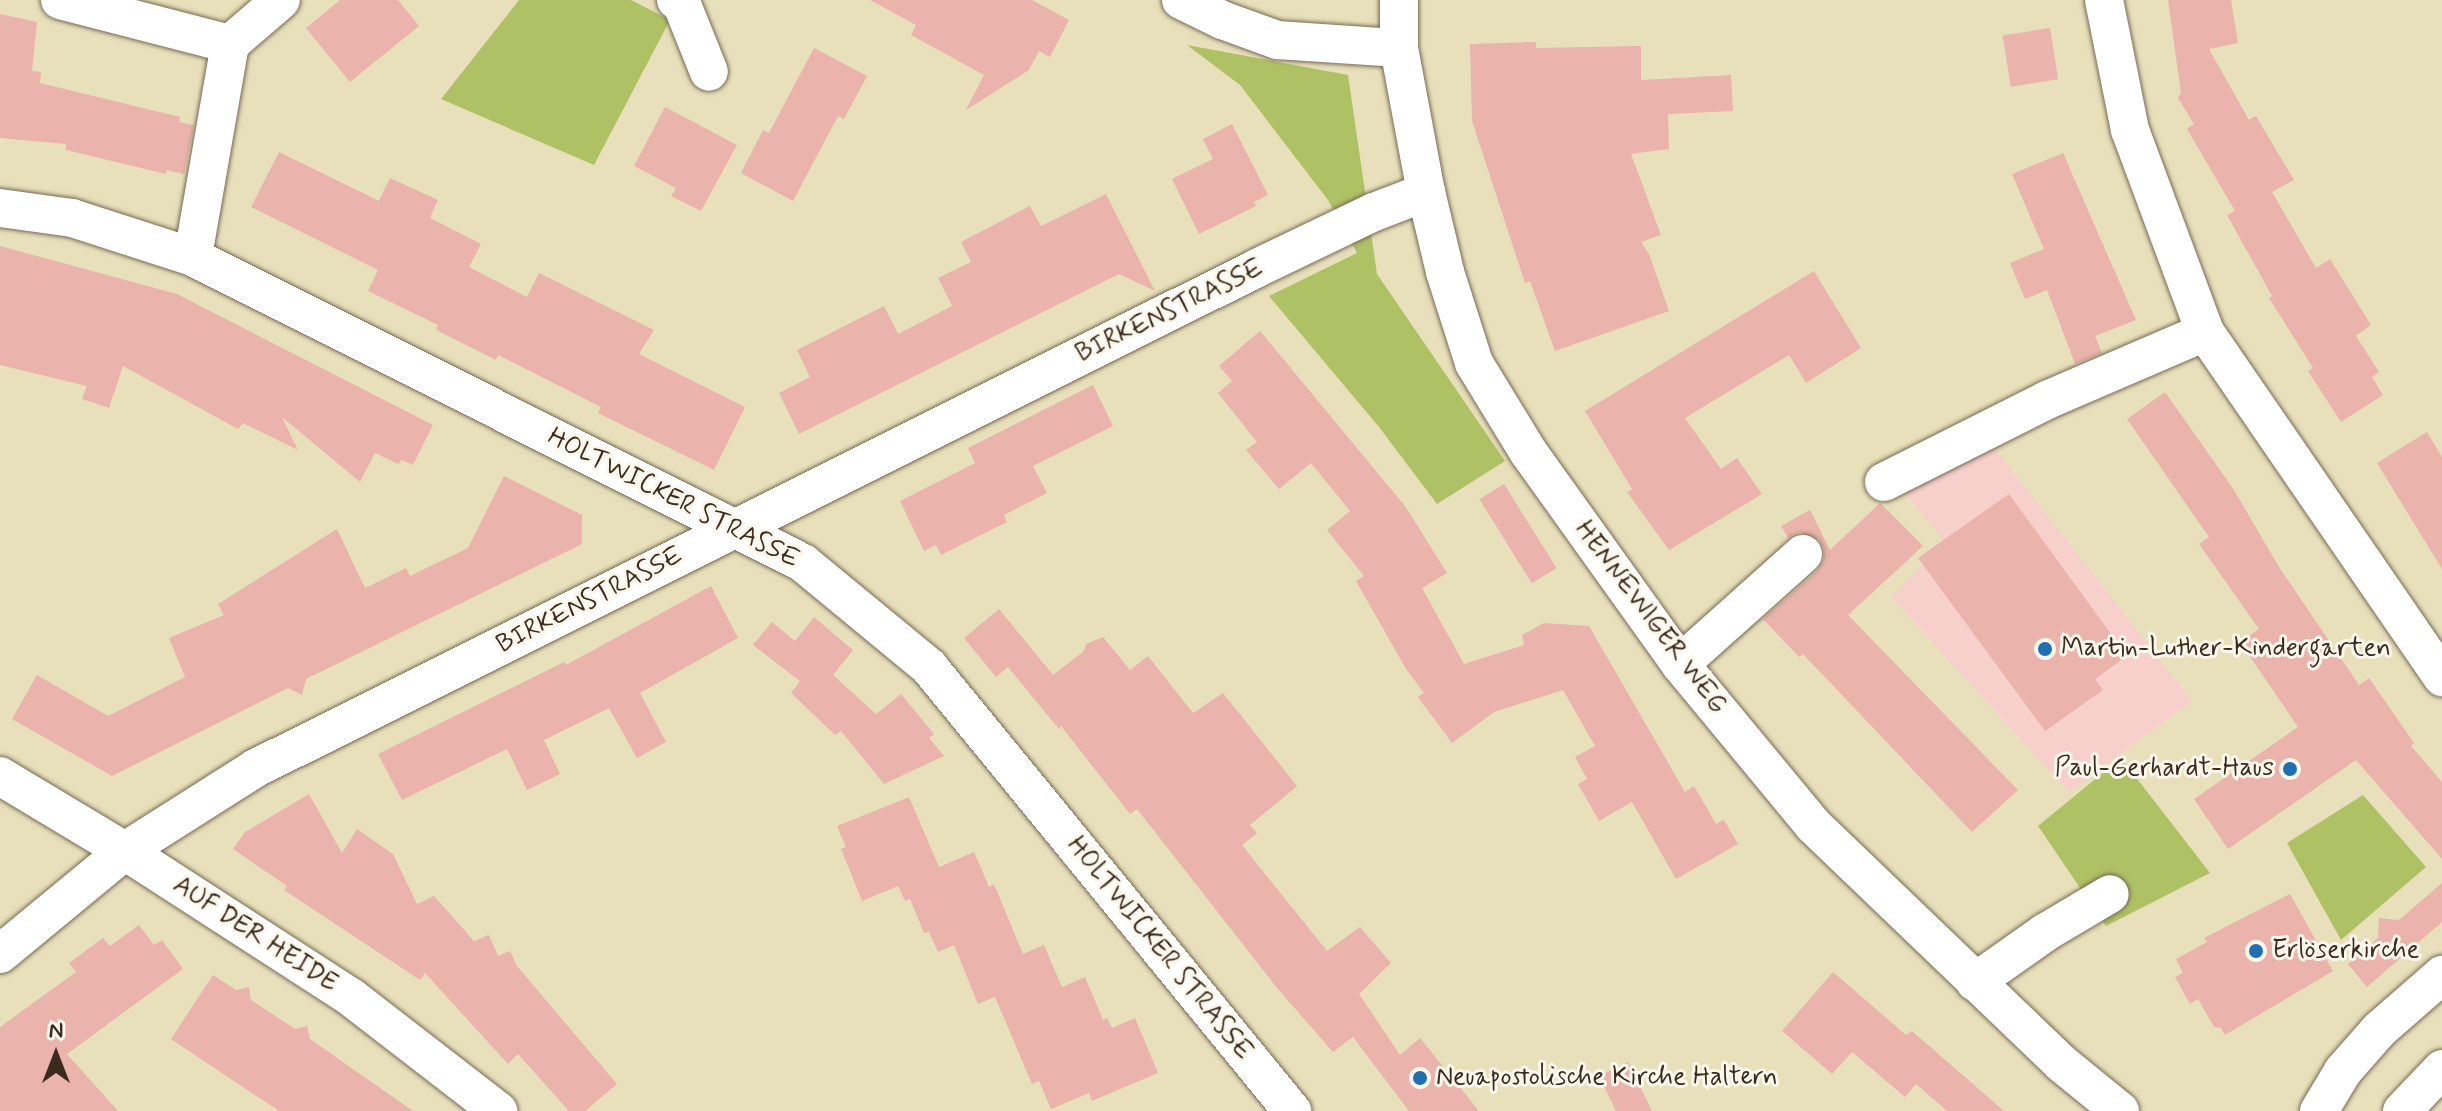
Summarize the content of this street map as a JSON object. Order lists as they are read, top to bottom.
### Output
{
  "streets": {
    "street": [
      "BIRKENSTRASSE",
      "HOLTWICKER STRASSE",
      "HENNEWIGER WEG",
      "AUF DER HEIDE"
    ]
  },
  "crossings": [
    ["BIRKENSTRASSE", "HOLTWICKER STRASSE"],
    ["BIRKENSTRASSE", "HENNEWIGER WEG"],
    ["BIRKENSTRASSE", "AUF DER HEIDE"]
  ],
  "places": [
    "Martin-Luther-Kindergarten",
    "Paul-Gerhardt-Haus",
    "Erlöserkirche",
    "Neuapostolische Kirche Haltern"
  ],
  "north": "top"
}
